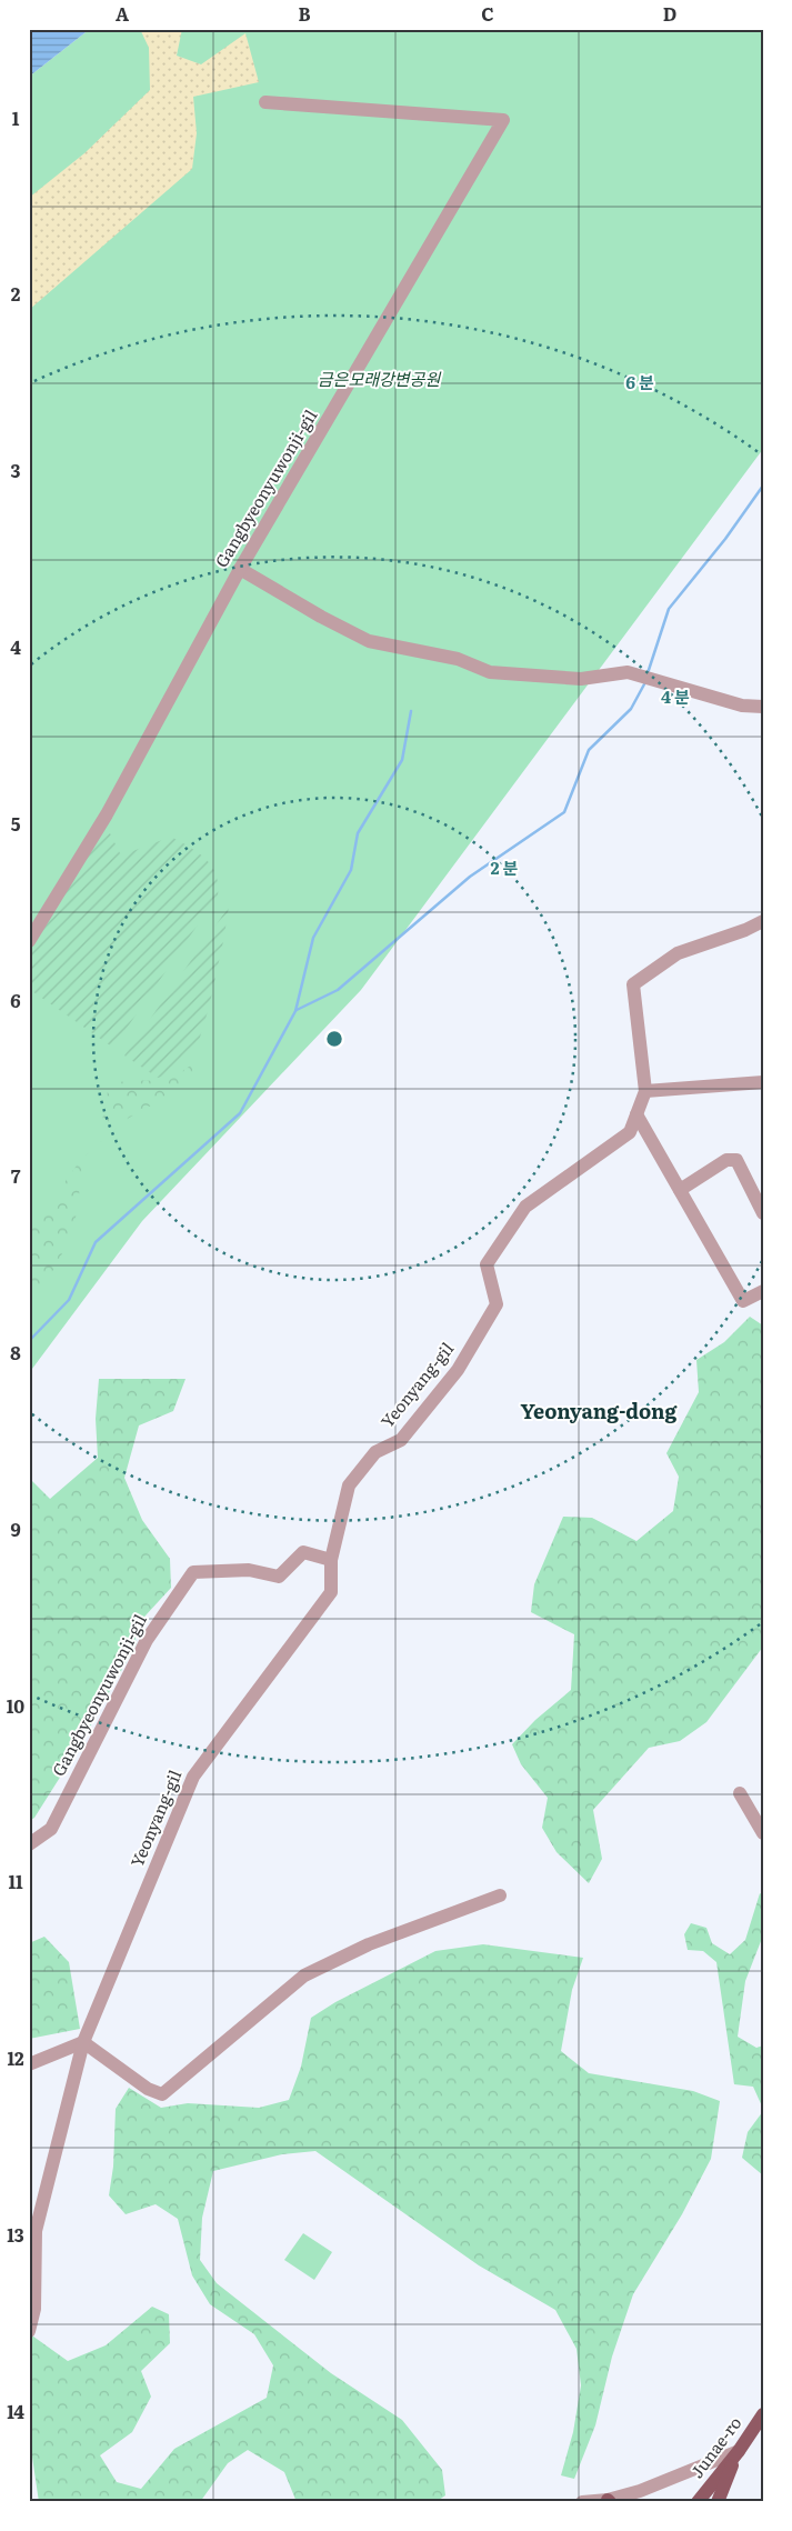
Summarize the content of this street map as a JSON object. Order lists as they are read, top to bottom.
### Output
{
  "streets": {
    "main road": ["Junae-ro"],
    "street": ["Gangbyeonyuwonji-gil", "Yeonyang-gil"]
  },
  "crossings": [
    ["Gangbyeonyuwonji-gil", "Yeonyang-gil"]
  ],
  "districts": ["Yeonyang-dong"],
  "parks": ["금은모래강변공원"],
  "grid": {
    "columns": [
      "A",
      "B",
      "C",
      "D"
    ],
    "rows": [
      "1",
      "2",
      "3",
      "4",
      "5",
      "6",
      "7",
      "8",
      "9",
      "10",
      "11",
      "12",
      "13",
      "14"
    ]
  },
  "rings": ["6 분", "4 분", "2 분"]
}
